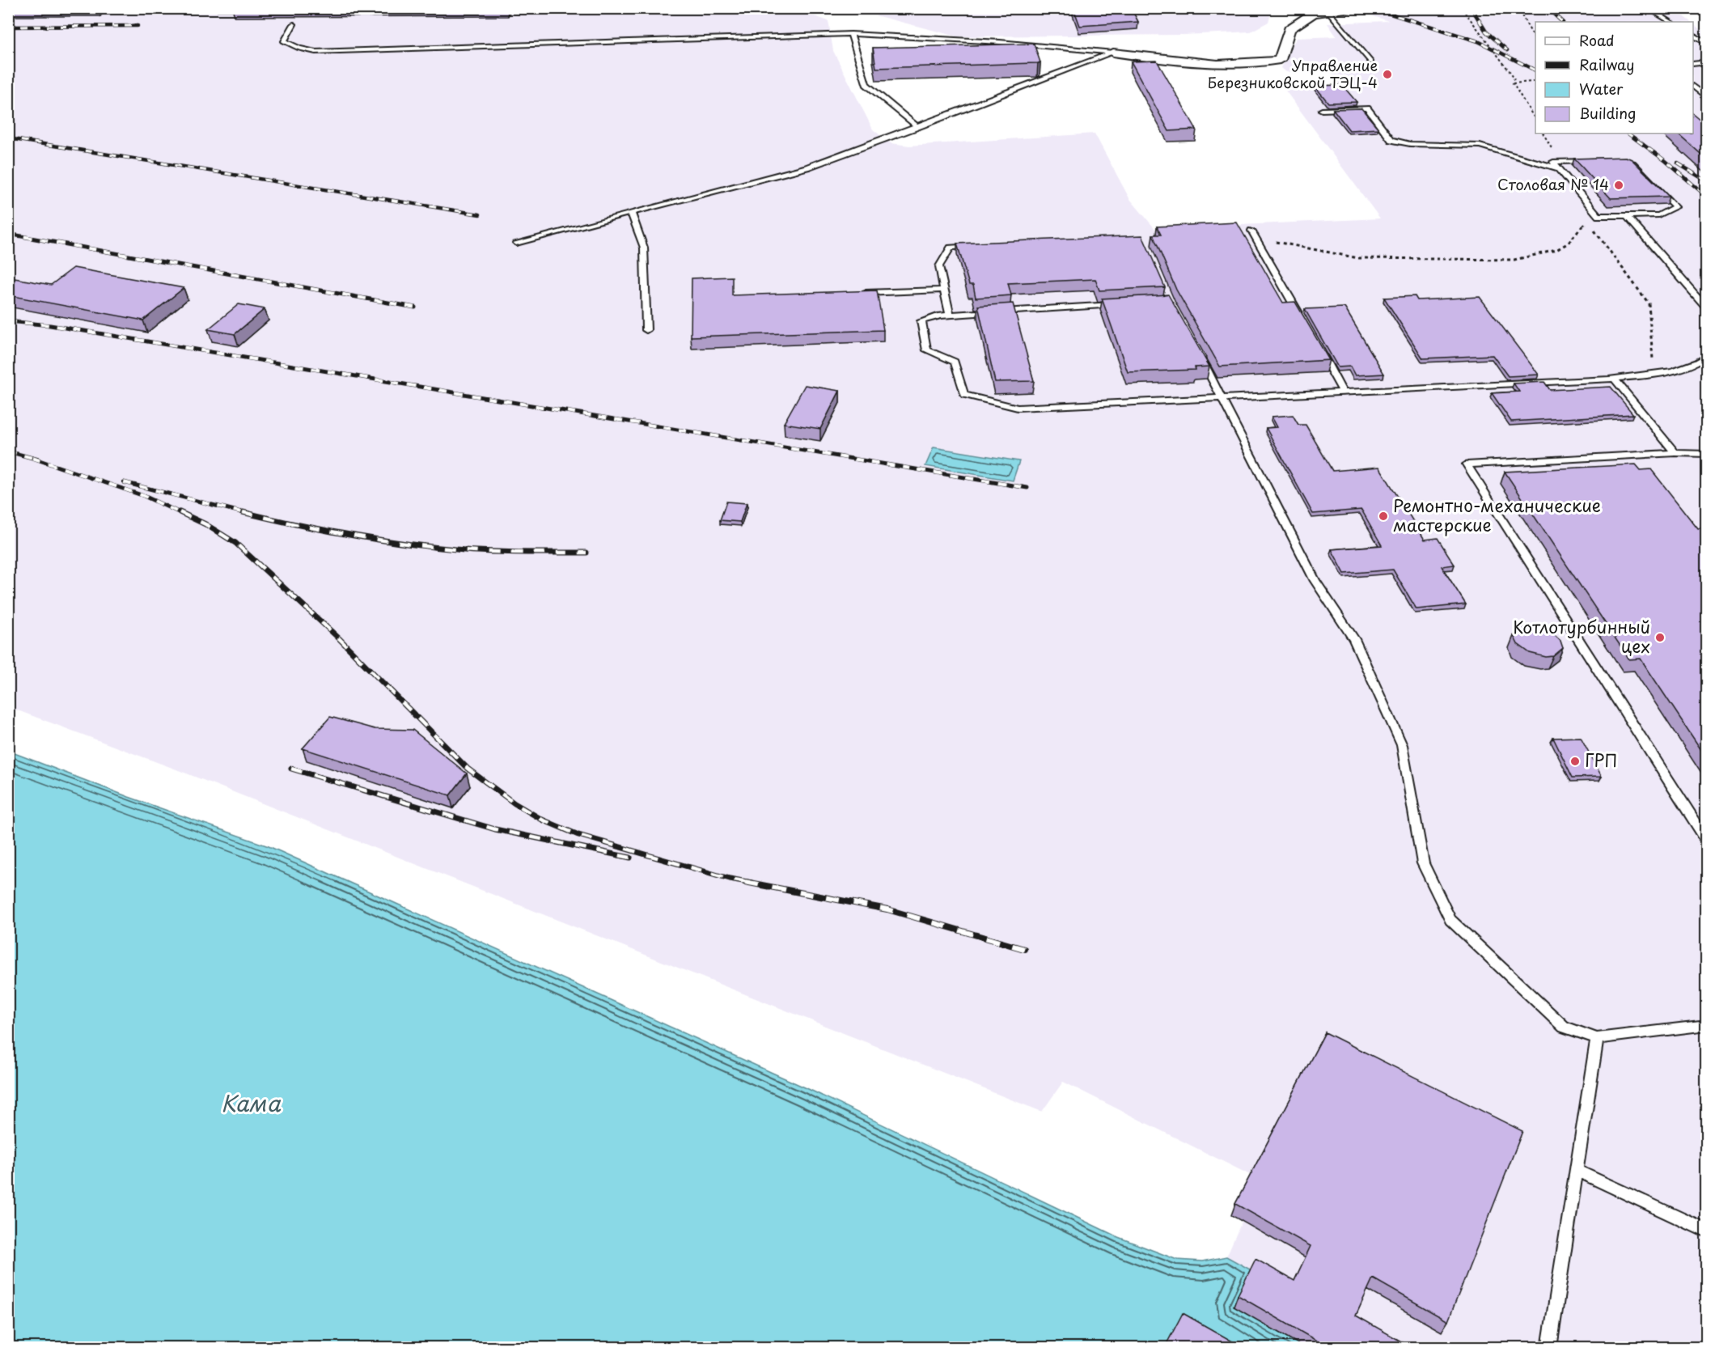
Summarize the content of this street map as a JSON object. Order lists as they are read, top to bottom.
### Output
{
  "water": ["Кама"],
  "places": [
    "Управление Березниковской ТЭЦ-4",
    "Cтоловая № 14",
    "Ремонтно-механические мастерские",
    "Котлотурбинный цех",
    "ГРП"
  ],
  "legend": [
    "Road",
    "Railway",
    "Water",
    "Building"
  ]
}
